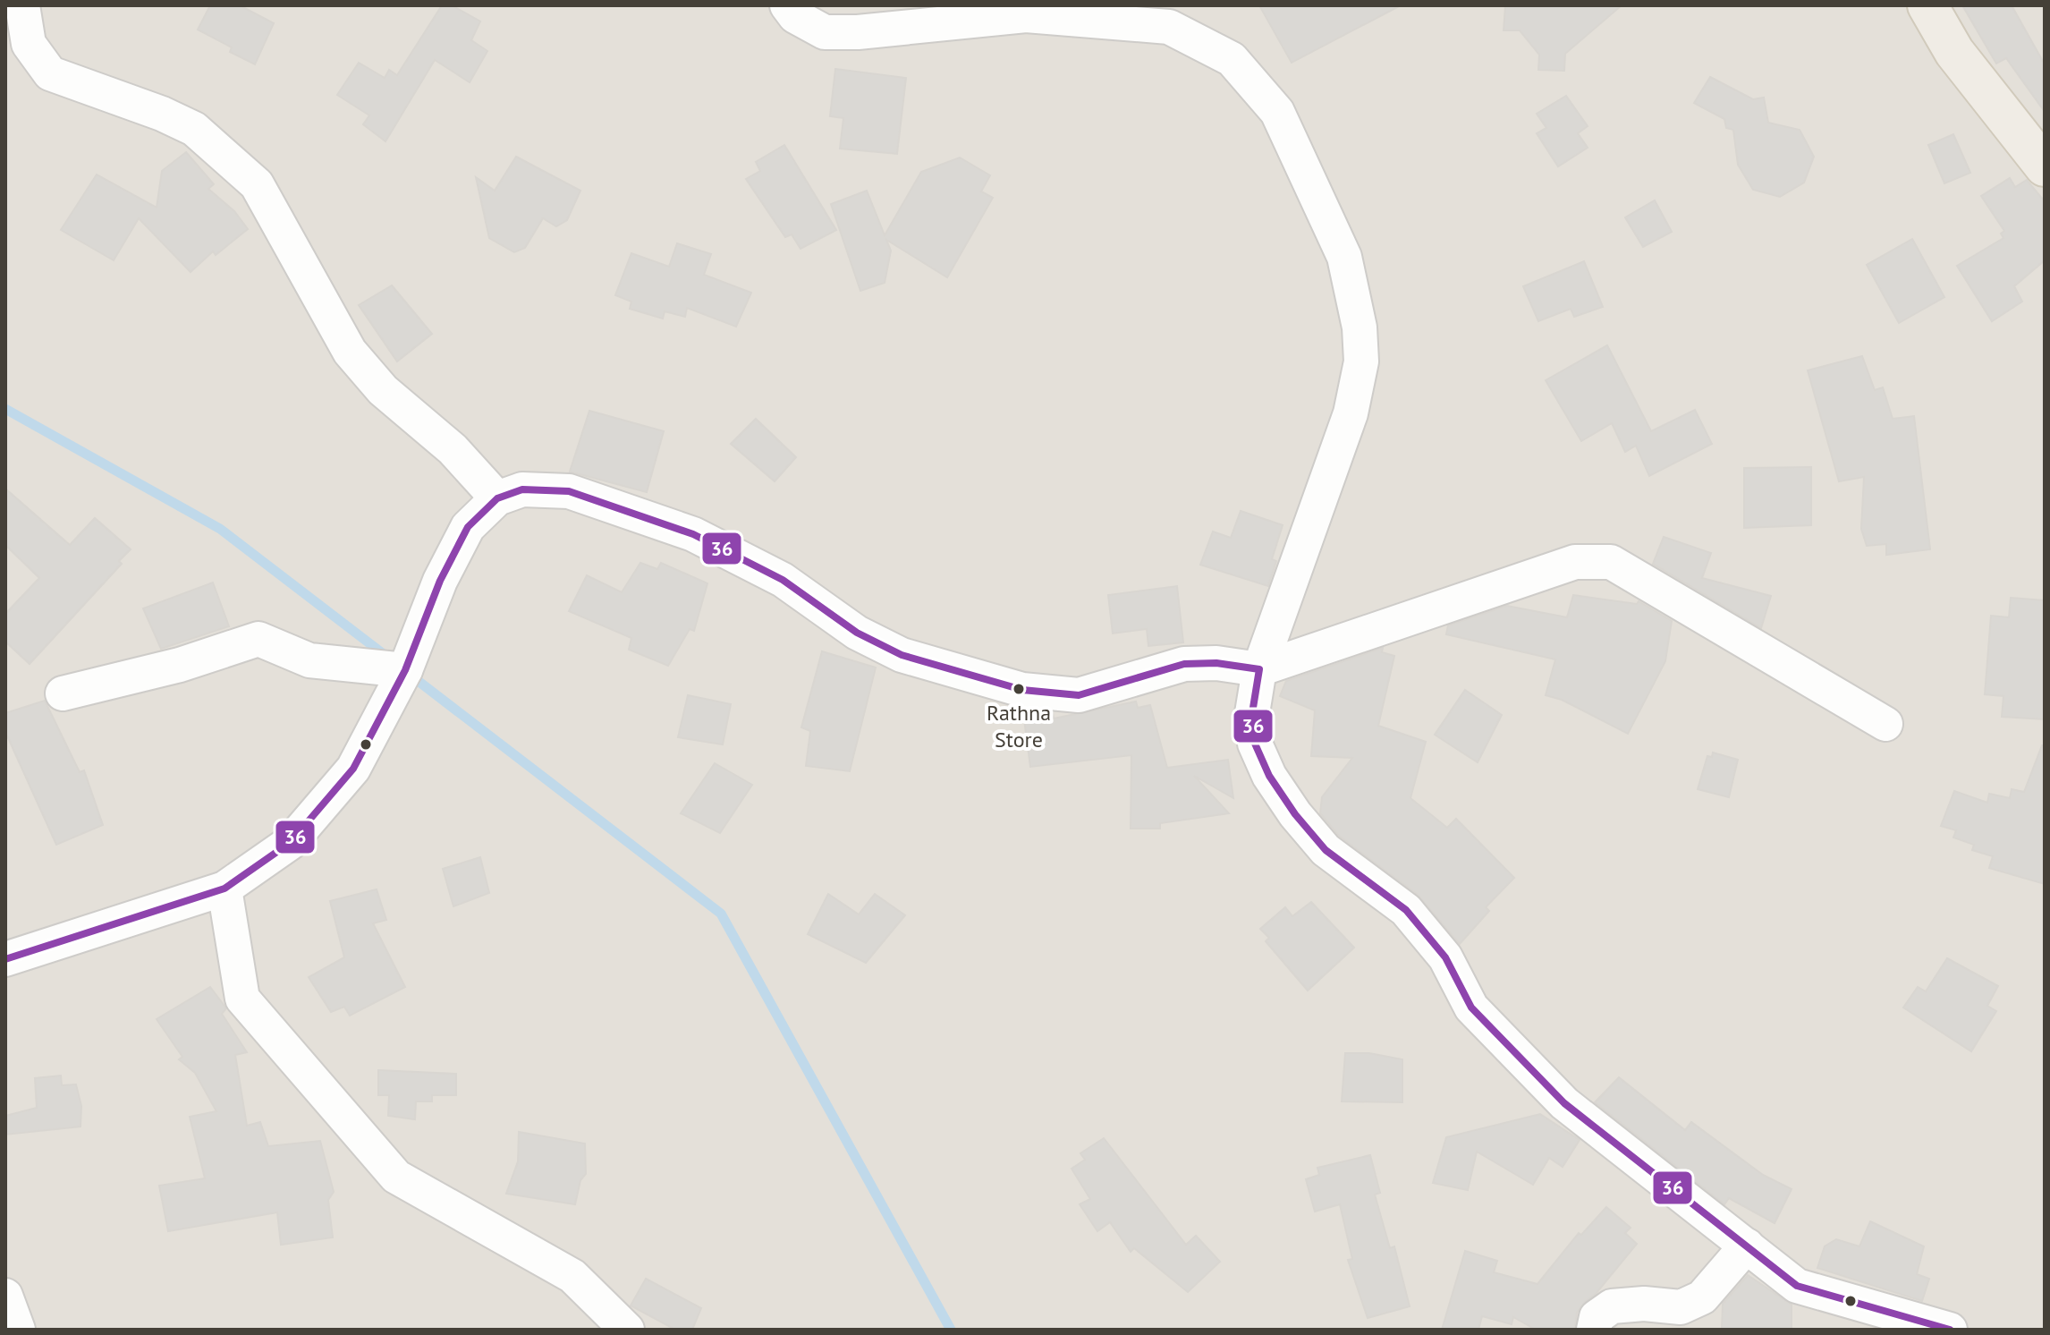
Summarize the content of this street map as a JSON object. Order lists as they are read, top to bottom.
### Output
{
  "places": ["Rathna Store"],
  "lines": ["transit line 36"]
}
